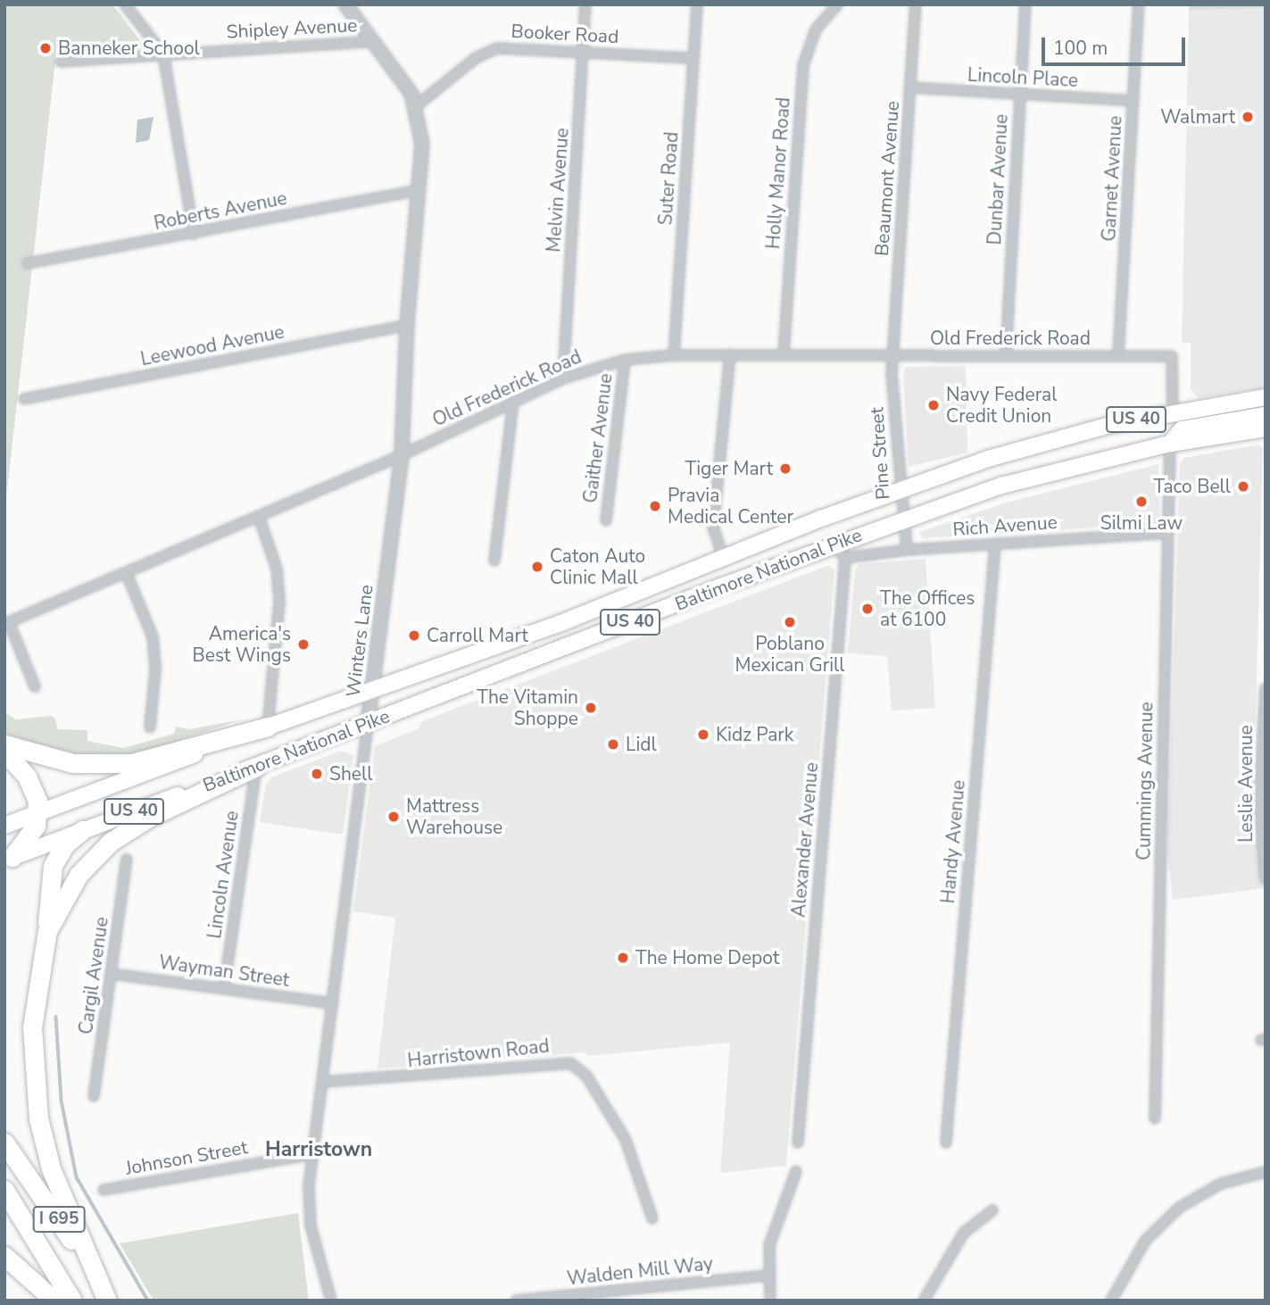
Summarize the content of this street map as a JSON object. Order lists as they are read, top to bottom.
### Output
{
  "streets": {
    "highway": ["I 695"],
    "main road": ["US 40", "Baltimore National Pike"],
    "street": [
      "Shipley Avenue",
      "Booker Road",
      "Lincoln Place",
      "Holly Manor Road",
      "Suter Road",
      "Beaumont Avenue",
      "Garnet Avenue",
      "Dunbar Avenue",
      "Melvin Avenue",
      "Roberts Avenue",
      "Old Frederick Road",
      "Leewood Avenue",
      "Gaither Avenue",
      "Pine Street",
      "Rich Avenue",
      "Winters Lane",
      "Cummings Avenue",
      "Leslie Avenue",
      "Alexander Avenue",
      "Handy Avenue",
      "Lincoln Avenue",
      "Wayman Street",
      "Cargil Avenue",
      "Harristown Road",
      "Johnson Street",
      "Walden Mill Way"
    ]
  },
  "crossings": [
    ["Shipley Avenue", "Winters Lane"],
    ["Booker Road", "Suter Road"],
    ["Booker Road", "Melvin Avenue"],
    ["Booker Road", "Winters Lane"],
    ["Lincoln Place", "Beaumont Avenue"],
    ["Lincoln Place", "Garnet Avenue"],
    ["Lincoln Place", "Dunbar Avenue"],
    ["Holly Manor Road", "Old Frederick Road"],
    ["Suter Road", "Old Frederick Road"],
    ["Beaumont Avenue", "Old Frederick Road"],
    ["Beaumont Avenue", "Pine Street"],
    ["Garnet Avenue", "Old Frederick Road"],
    ["Dunbar Avenue", "Old Frederick Road"],
    ["Melvin Avenue", "Old Frederick Road"],
    ["Roberts Avenue", "Winters Lane"],
    ["Old Frederick Road", "Gaither Avenue"],
    ["Old Frederick Road", "Pine Street"],
    ["Old Frederick Road", "Baltimore National Pike"],
    ["Old Frederick Road", "Winters Lane"],
    ["Leewood Avenue", "Winters Lane"],
    ["Pine Street", "Rich Avenue"],
    ["Pine Street", "Baltimore National Pike"],
    ["Rich Avenue", "Cummings Avenue"],
    ["Rich Avenue", "Alexander Avenue"],
    ["Rich Avenue", "Handy Avenue"],
    ["Baltimore National Pike", "Winters Lane"],
    ["Baltimore National Pike", "Cummings Avenue"],
    ["Baltimore National Pike", "Lincoln Avenue"],
    ["Winters Lane", "Wayman Street"],
    ["Winters Lane", "Harristown Road"],
    ["Winters Lane", "Johnson Street"],
    ["Lincoln Avenue", "Wayman Street"],
    ["Wayman Street", "Cargil Avenue"]
  ],
  "districts": ["Harristown"],
  "places": [
    "Banneker School",
    "Walmart",
    "Navy Federal Credit Union",
    "Tiger Mart",
    "Taco Bell",
    "Silmi Law",
    "Pravia Medical Center",
    "Caton Auto Clinic Mall",
    "The Offices at 6100",
    "Poblano Mexican Grill",
    "Carroll Mart",
    "America's Best Wings",
    "The Vitamin Shoppe",
    "Kidz Park",
    "Lidl",
    "Shell",
    "Mattress Warehouse",
    "The Home Depot"
  ],
  "scale_bar": "100 m"
}
